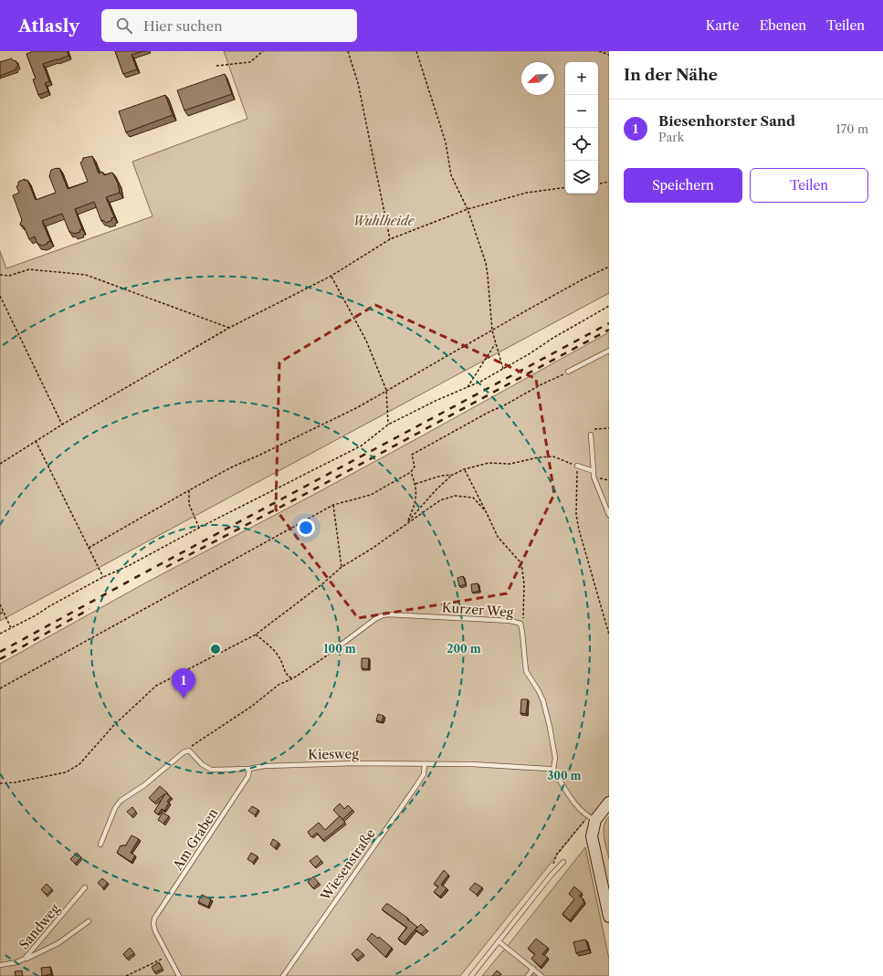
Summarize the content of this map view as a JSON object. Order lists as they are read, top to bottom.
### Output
{
  "streets": {
    "lane": [
      "Kurzer Weg",
      "Kiesweg",
      "Am Graben",
      "Wiesenstraße",
      "Sandweg"
    ]
  },
  "crossings": [
    ["Kurzer Weg", "Kiesweg"],
    ["Kiesweg", "Am Graben"],
    ["Kiesweg", "Wiesenstraße"]
  ],
  "parks": ["Wuhlheide"],
  "north": "bottom left",
  "page": {
    "header": "Atlasly",
    "search": "Hier suchen",
    "nav": ["Karte", "Ebenen", "Teilen"],
    "heading": "In der Nähe",
    "map_buttons": ["+", "−"],
    "list": [
      {
        "mark": "1",
        "name": "Biesenhorster Sand",
        "note": "Park",
        "value": "170 m"
      }
    ],
    "buttons": ["Speichern", "Teilen"],
    "pins": "1"
  },
  "rings": ["100 m", "200 m", "300 m"]
}
